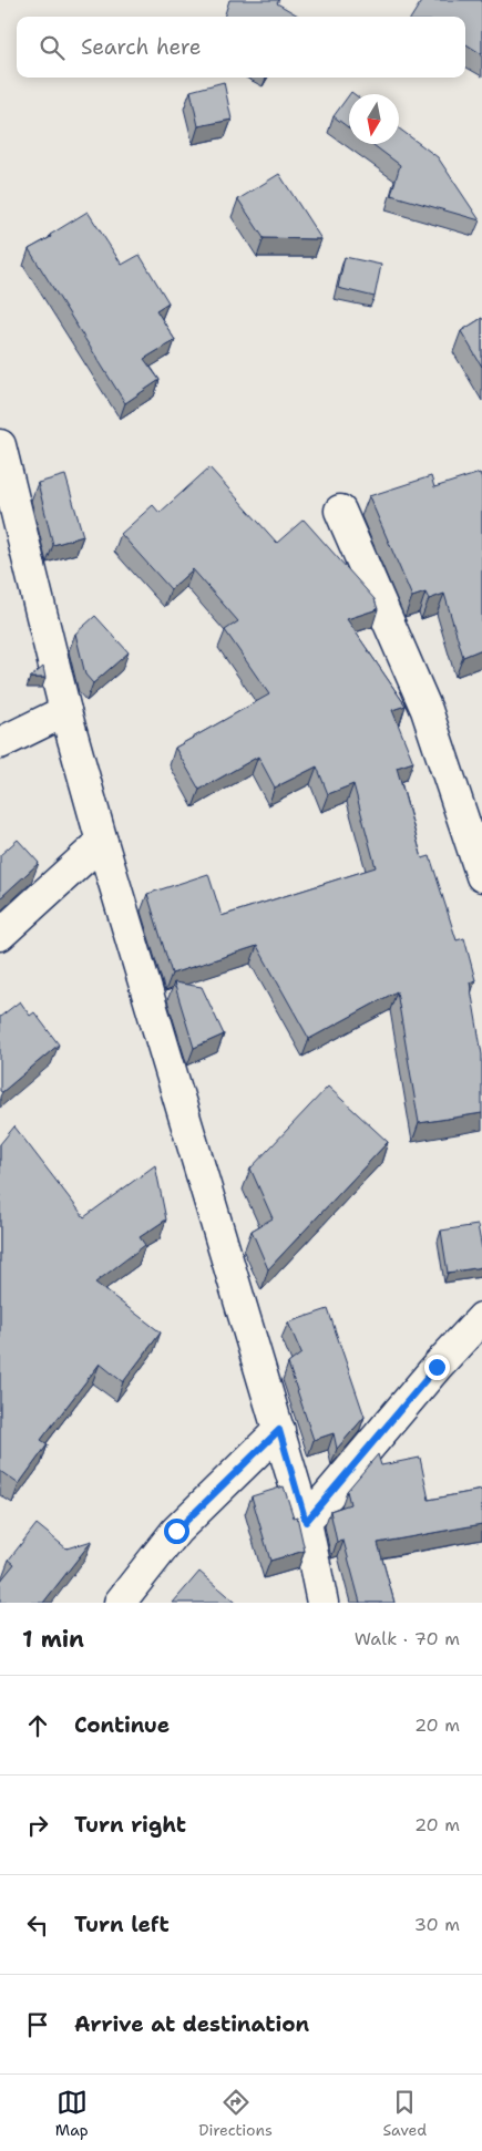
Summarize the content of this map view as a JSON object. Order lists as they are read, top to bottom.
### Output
{
  "north": "bottom",
  "page": {
    "search": "Search here",
    "heading": ["1 min", "Walk · 70 m"],
    "list": [
      ["Continue", "20 m"],
      ["Turn right", "20 m"],
      ["Turn left", "30 m"],
      "Arrive at destination"
    ],
    "nav": ["Map", "Directions", "Saved"]
  }
}
